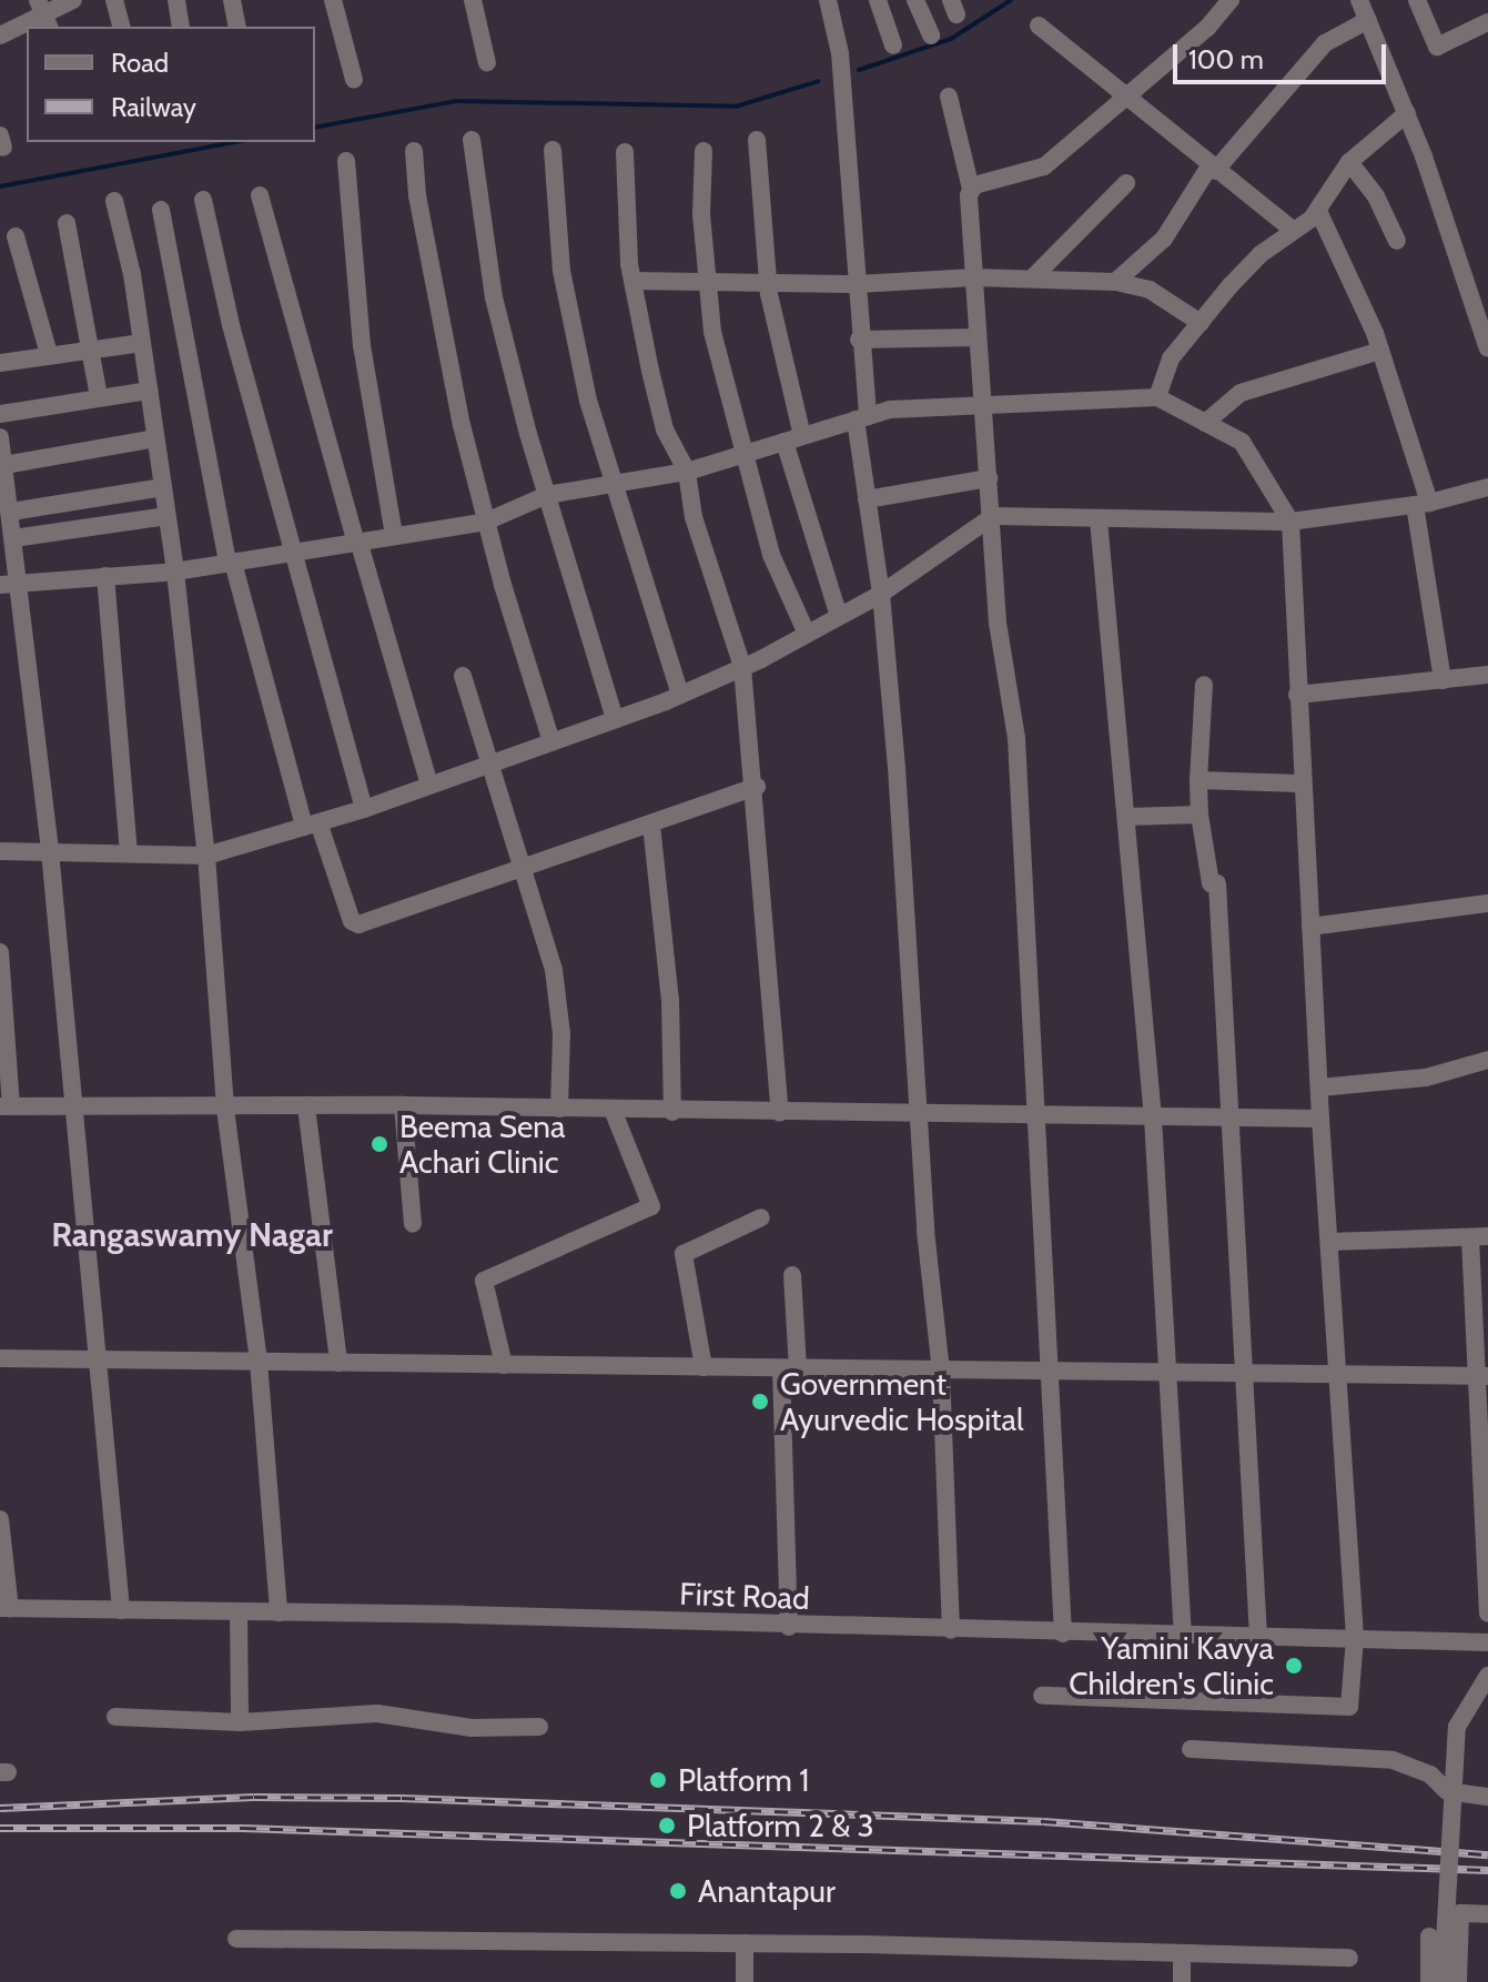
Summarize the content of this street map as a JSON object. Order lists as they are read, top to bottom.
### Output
{
  "streets": {
    "street": ["First Road"]
  },
  "districts": ["Rangaswamy Nagar"],
  "places": [
    "Beema Sena Achari Clinic",
    "Government Ayurvedic Hospital",
    "Yamini Kavya Children's Clinic",
    "Platform 1",
    "Platform 2 & 3",
    "Anantapur"
  ],
  "legend": ["Road", "Railway"],
  "scale_bar": "100 m"
}
